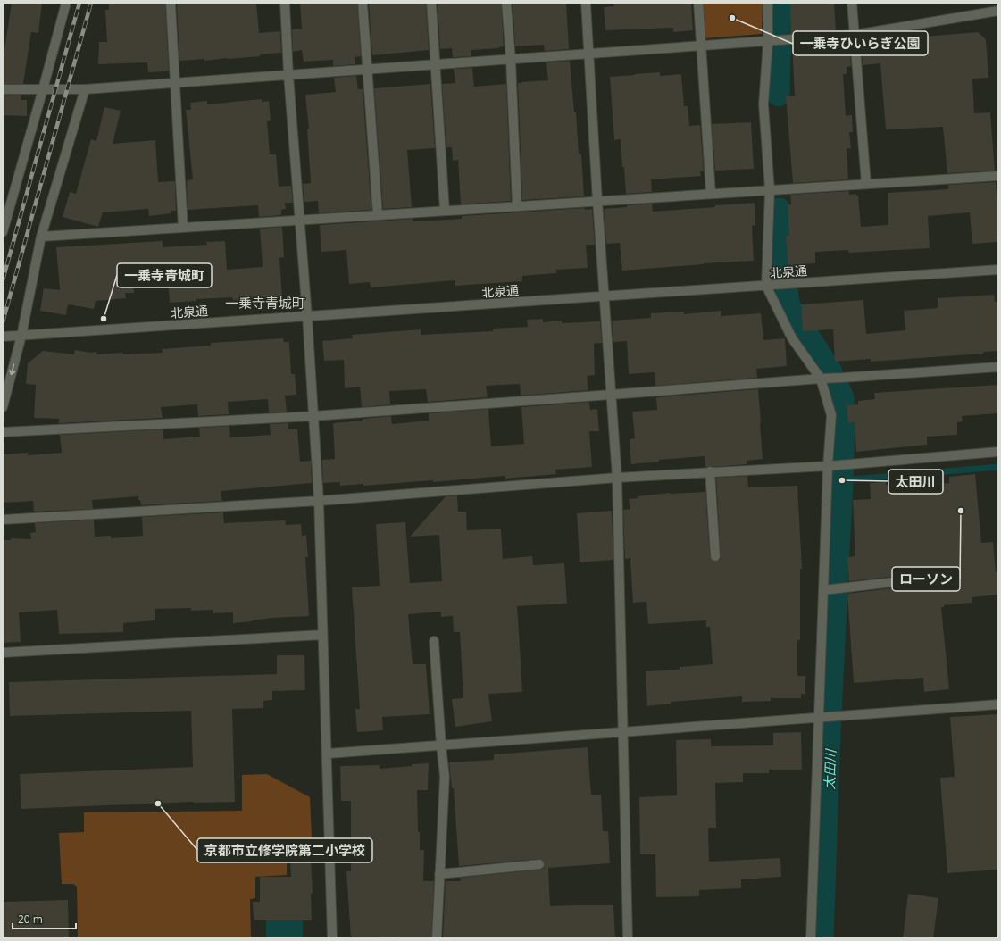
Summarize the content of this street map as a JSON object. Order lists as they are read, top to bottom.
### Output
{
  "streets": {
    "street": ["北泉通"]
  },
  "districts": ["一乗寺青城町"],
  "water": ["太田川"],
  "places": [
    "一乗寺ひいらぎ公園",
    "一乗寺青城町",
    "太田川",
    "ローソン",
    "京都市立修学院第二小学校"
  ],
  "scale_bar": "20 m"
}
